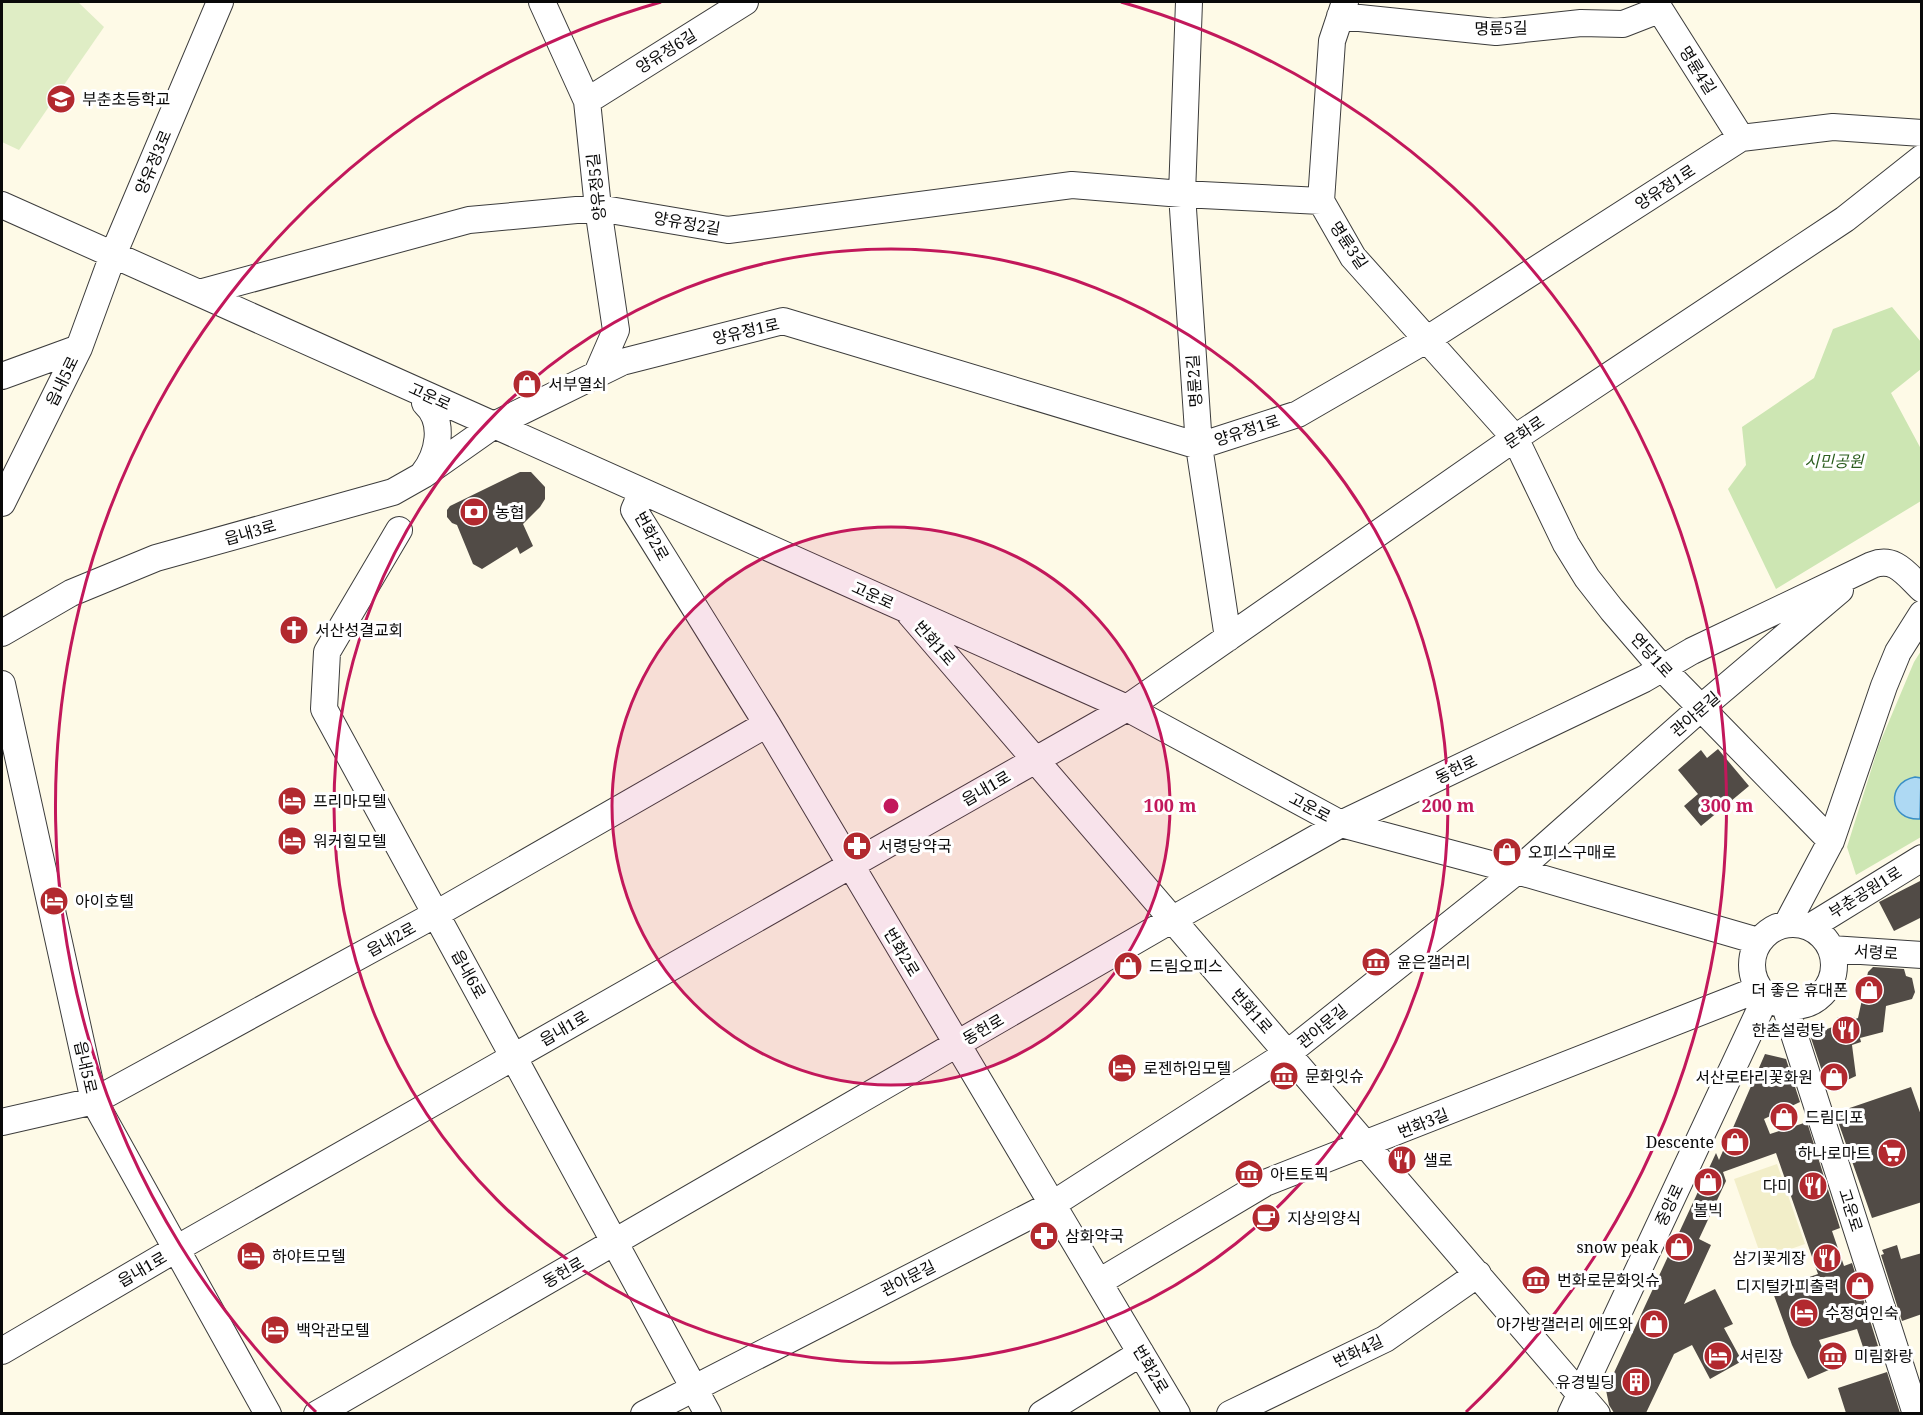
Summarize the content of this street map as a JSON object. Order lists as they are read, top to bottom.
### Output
{
  "streets": {
    "street": [
      "명륜5길",
      "양유정6길",
      "명륜4길",
      "양유정3로",
      "양유정5길",
      "양유정1로",
      "양유정2길",
      "명륜3길",
      "읍내5로",
      "명륜2길",
      "고운로",
      "문화로",
      "읍내3로",
      "번화2로",
      "번화1로",
      "연당1로",
      "관아문길",
      "동헌로",
      "읍내1로",
      "부춘공원1로",
      "읍내2로",
      "서령로",
      "읍내6로",
      "번화3길",
      "중앙로",
      "번화4길"
    ]
  },
  "crossings": [
    ["명륜5길", "명륜4길"],
    ["양유정6길", "양유정5길"],
    ["명륜4길", "양유정1로"],
    ["양유정3로", "읍내5로"],
    ["양유정3로", "고운로"],
    ["양유정5길", "양유정1로"],
    ["양유정5길", "양유정2길"],
    ["양유정1로", "명륜3길"],
    ["양유정1로", "명륜2길"],
    ["양유정1로", "고운로"],
    ["양유정1로", "읍내3로"],
    ["양유정2길", "명륜2길"],
    ["양유정2길", "고운로"],
    ["명륜3길", "문화로"],
    ["명륜3길", "연당1로"],
    ["읍내5로", "고운로"],
    ["읍내5로", "읍내1로"],
    ["읍내5로", "읍내2로"],
    ["명륜2길", "문화로"],
    ["고운로", "문화로"],
    ["고운로", "읍내3로"],
    ["고운로", "번화2로"],
    ["고운로", "번화1로"],
    ["고운로", "관아문길"],
    ["고운로", "동헌로"],
    ["고운로", "읍내1로"],
    ["고운로", "부춘공원1로"],
    ["고운로", "서령로"],
    ["고운로", "번화3길"],
    ["고운로", "중앙로"],
    ["문화로", "연당1로"],
    ["문화로", "읍내1로"],
    ["번화2로", "관아문길"],
    ["번화2로", "동헌로"],
    ["번화2로", "읍내1로"],
    ["번화2로", "읍내2로"],
    ["번화2로", "번화3길"],
    ["번화1로", "관아문길"],
    ["번화1로", "동헌로"],
    ["번화1로", "읍내1로"],
    ["번화1로", "번화3길"],
    ["번화1로", "중앙로"],
    ["번화1로", "번화4길"],
    ["연당1로", "관아문길"],
    ["연당1로", "동헌로"],
    ["관아문길", "읍내6로"],
    ["동헌로", "읍내6로"],
    ["읍내1로", "읍내6로"],
    ["부춘공원1로", "서령로"],
    ["부춘공원1로", "번화3길"],
    ["부춘공원1로", "중앙로"],
    ["읍내2로", "읍내6로"],
    ["서령로", "번화3길"],
    ["서령로", "중앙로"],
    ["번화3길", "중앙로"]
  ],
  "parks": ["시민공원"],
  "places": {
    "school or university": ["부춘초등학교"],
    "shop": [
      "서부열쇠",
      "오피스구매로",
      "드림오피스",
      "더 좋은 휴대폰",
      "서산로타리꽃화원",
      "드림디포",
      "Descente",
      "볼빅",
      "snow peak",
      "디지털카피출력",
      "아가방갤러리 에뜨와"
    ],
    "bank": ["농협"],
    "church": ["서산성결교회"],
    "hotel": [
      "프리마모텔",
      "워커힐모텔",
      "아이호텔",
      "로젠하임모텔",
      "하야트모텔",
      "수정여인숙",
      "백악관모텔",
      "서린장"
    ],
    "pharmacy": ["서령당약국", "삼화약국"],
    "museum": [
      "윤은갤러리",
      "문화잇슈",
      "아트토픽",
      "번화로문화잇슈",
      "미림화랑"
    ],
    "restaurant": [
      "한촌설렁탕",
      "샐로",
      "다미",
      "삼기꽃게장"
    ],
    "supermarket": ["하나로마트"],
    "cafe": ["지상의양식"],
    "building": ["유경빌딩"]
  },
  "rings": ["100 m", "200 m", "300 m"]
}
